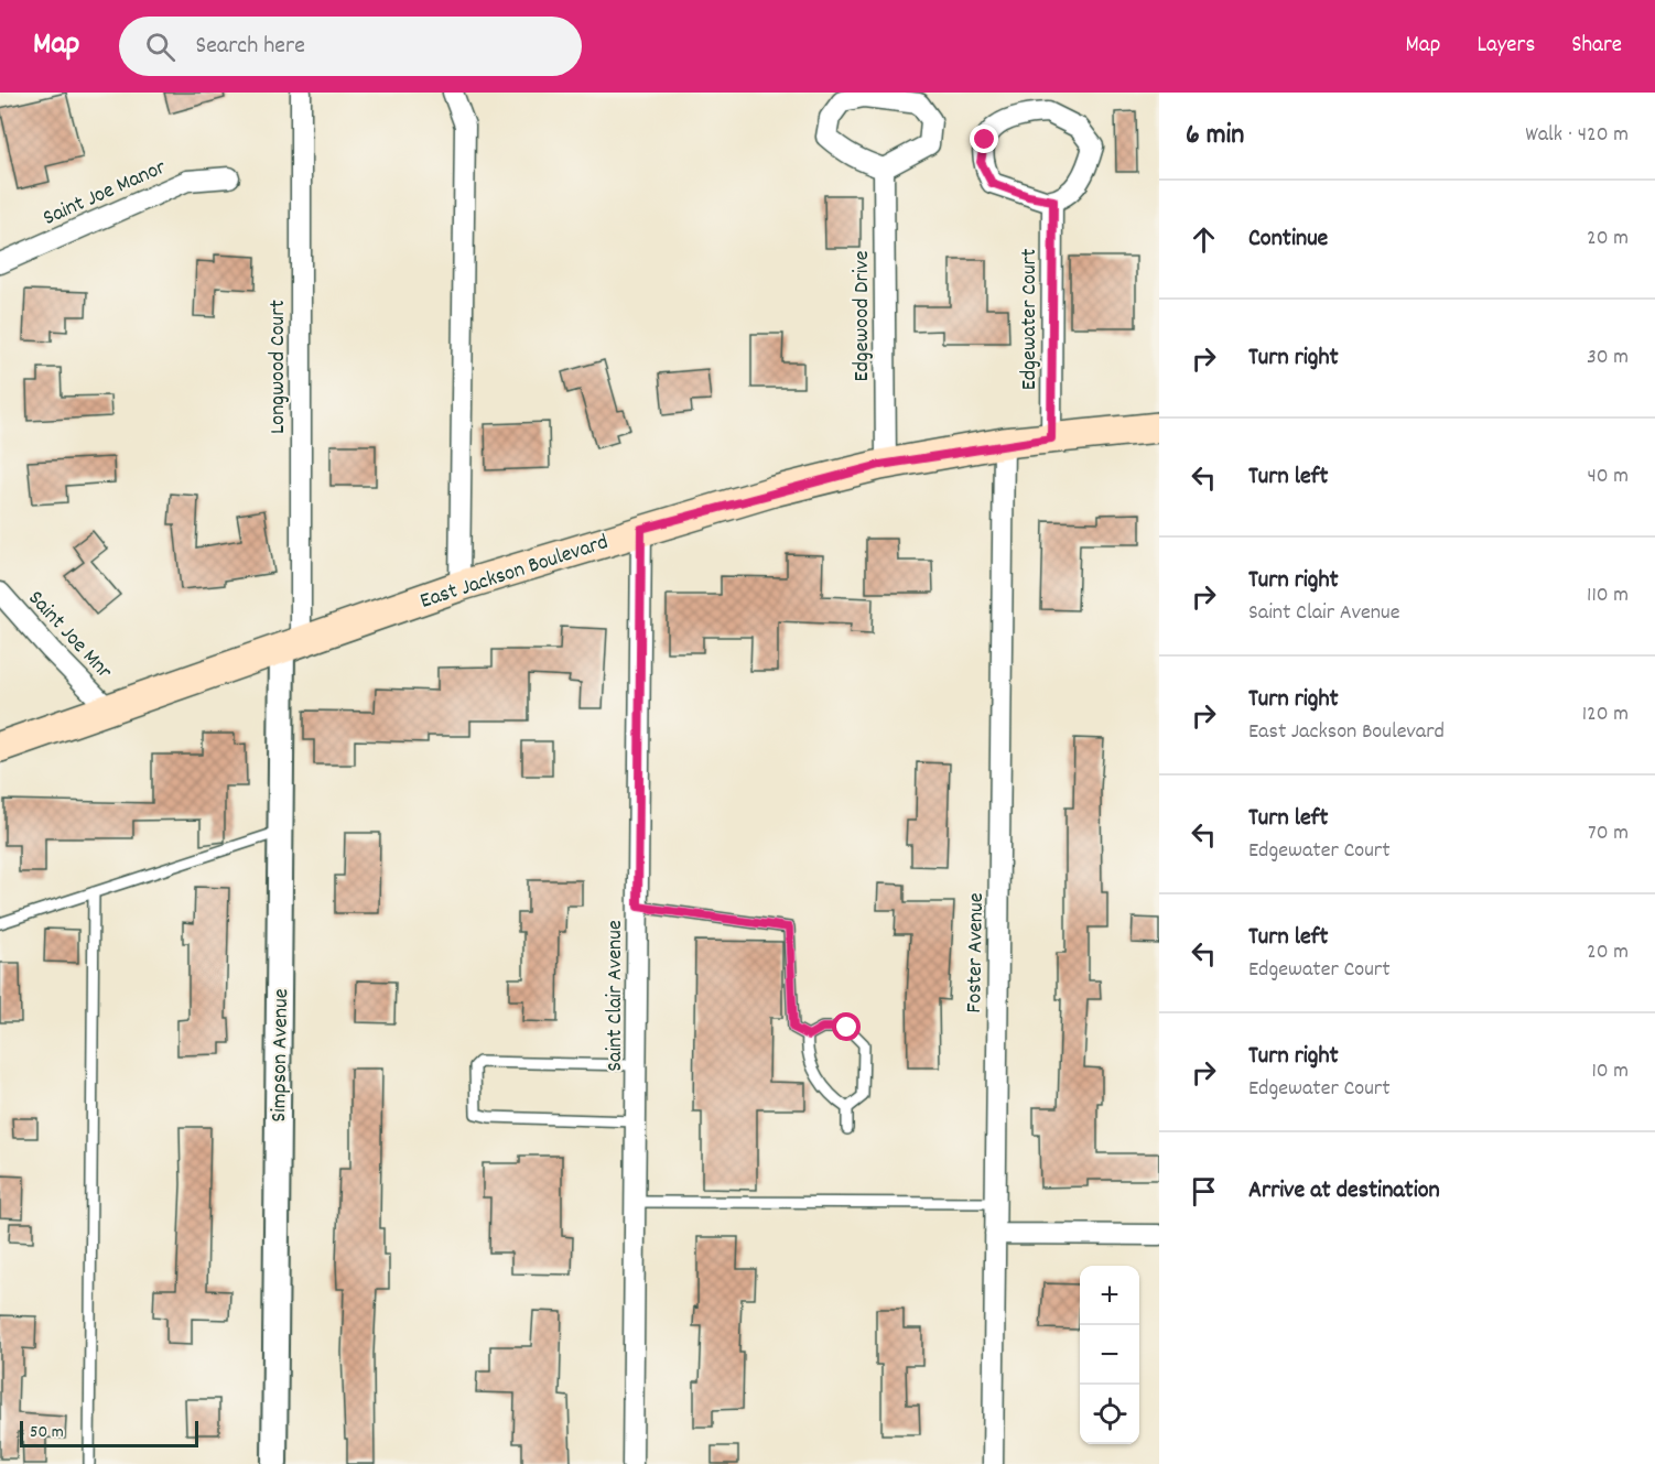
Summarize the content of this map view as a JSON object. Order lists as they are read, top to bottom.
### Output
{
  "streets": {
    "main road": ["East Jackson Boulevard"],
    "street": [
      "Saint Joe Manor",
      "Edgewood Drive",
      "Edgewater Court",
      "Longwood Court",
      "Saint Joe Mnr",
      "Foster Avenue",
      "Saint Clair Avenue",
      "Simpson Avenue"
    ]
  },
  "crossings": [
    ["Edgewood Drive", "East Jackson Boulevard"],
    ["Edgewater Court", "East Jackson Boulevard"],
    ["Longwood Court", "East Jackson Boulevard"],
    ["Longwood Court", "Simpson Avenue"],
    ["East Jackson Boulevard", "Saint Joe Mnr"],
    ["East Jackson Boulevard", "Foster Avenue"],
    ["East Jackson Boulevard", "Saint Clair Avenue"],
    ["East Jackson Boulevard", "Simpson Avenue"]
  ],
  "scale_bar": "50 m",
  "page": {
    "header": "Map",
    "search": "Search here",
    "nav": ["Map", "Layers", "Share"],
    "heading": ["6 min", "Walk · 420 m"],
    "list": [
      ["Continue", "20 m"],
      ["Turn right", "30 m"],
      ["Turn left", "40 m"],
      ["Turn right", "Saint Clair Avenue", "110 m"],
      ["Turn right", "East Jackson Boulevard", "120 m"],
      ["Turn left", "Edgewater Court", "70 m"],
      ["Turn left", "Edgewater Court", "20 m"],
      ["Turn right", "Edgewater Court", "10 m"],
      "Arrive at destination"
    ],
    "map_buttons": ["+", "−"],
    "scale": "50 m"
  }
}
